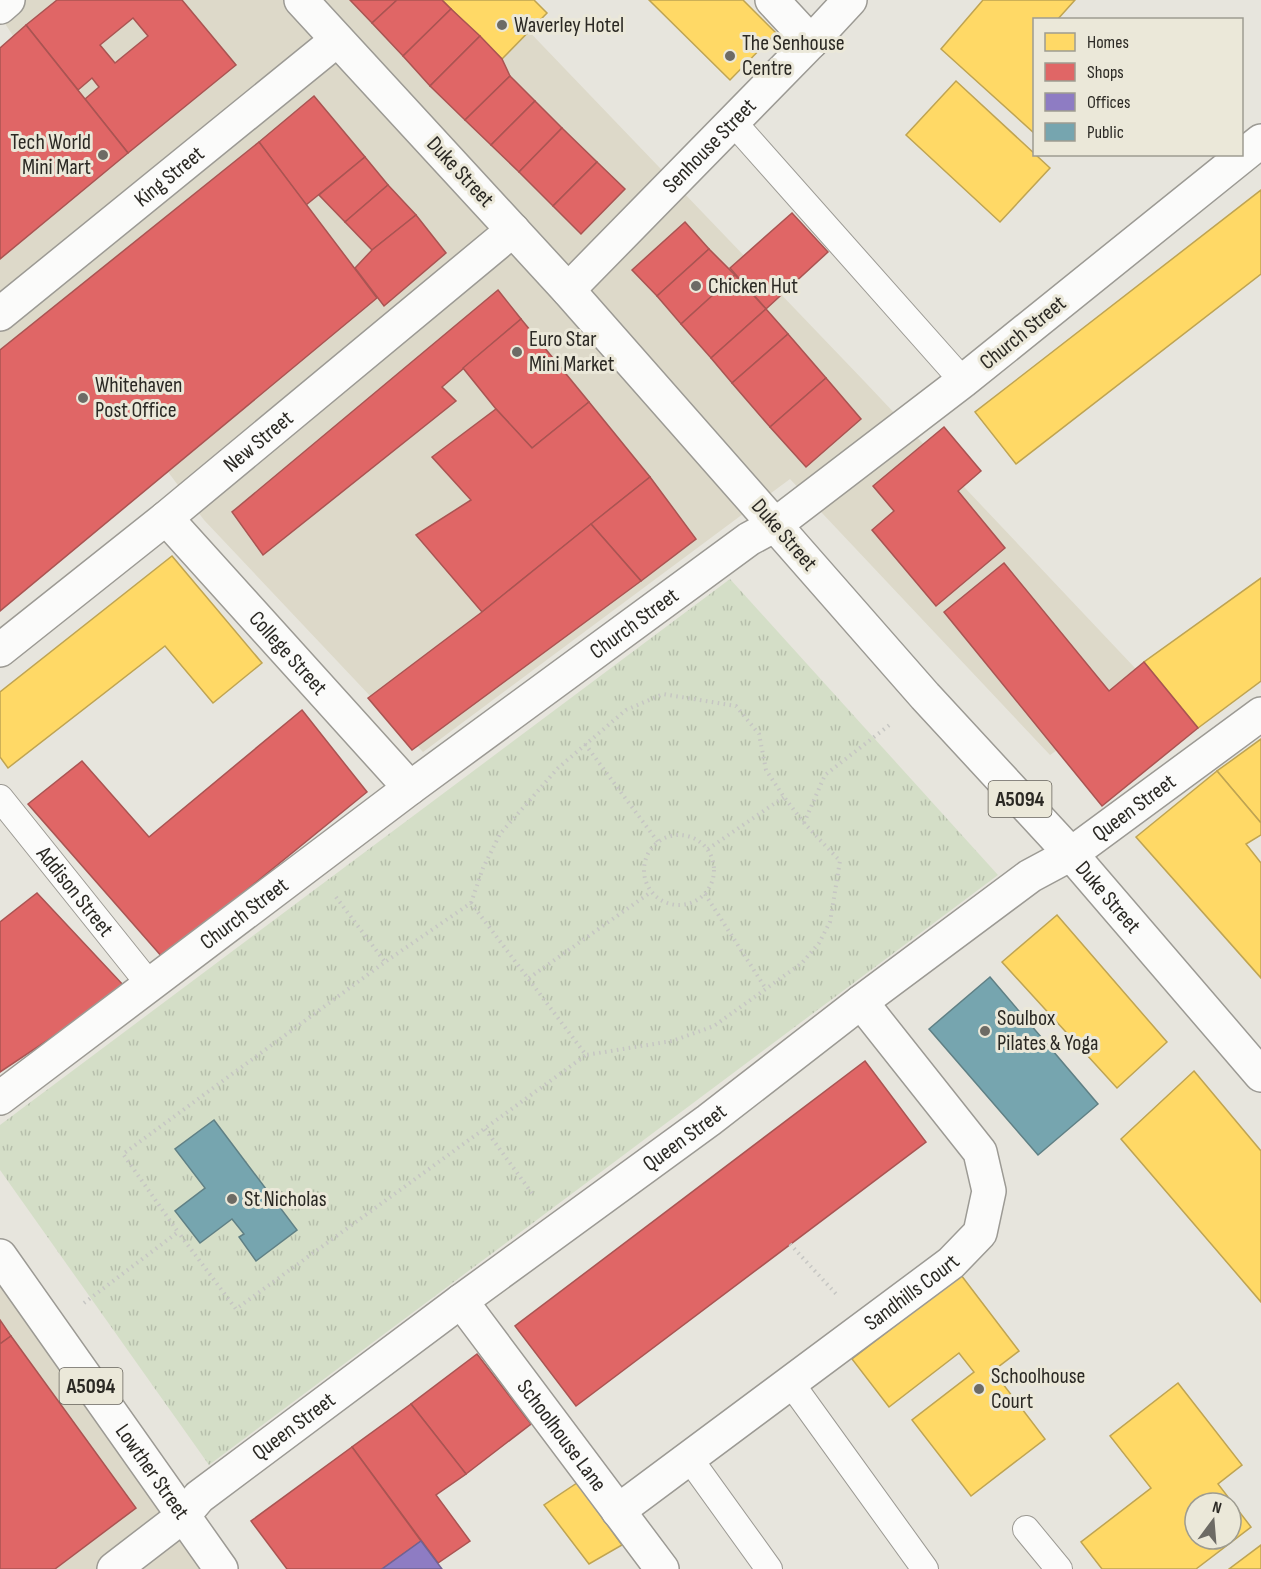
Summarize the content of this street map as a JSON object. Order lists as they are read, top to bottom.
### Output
{
  "streets": {
    "street": [
      "Senhouse Street",
      "Duke Street",
      "King Street",
      "Church Street",
      "New Street",
      "College Street",
      "A5094",
      "Queen Street",
      "Sandhills Court",
      "Schoolhouse Lane",
      "Lowther Street"
    ],
    "lane": ["Addison Street"]
  },
  "crossings": [
    ["Senhouse Street", "Duke Street"],
    ["Duke Street", "King Street"],
    ["Duke Street", "Church Street"],
    ["Duke Street", "New Street"],
    ["Duke Street", "Queen Street"],
    ["Church Street", "College Street"],
    ["Church Street", "Addison Street"],
    ["New Street", "College Street"],
    ["Queen Street", "Sandhills Court"],
    ["Queen Street", "Schoolhouse Lane"],
    ["Queen Street", "Lowther Street"],
    ["Sandhills Court", "Schoolhouse Lane"]
  ],
  "places": [
    "Waverley Hotel",
    "The Senhouse Centre",
    "Tech World Mini Mart",
    "Chicken Hut",
    "Euro Star Mini Market",
    "Whitehaven Post Office",
    "Soulbox Pilates & Yoga",
    "St Nicholas",
    "Schoolhouse Court"
  ],
  "legend": [
    "Homes",
    "Shops",
    "Offices",
    "Public"
  ],
  "north": "top"
}
